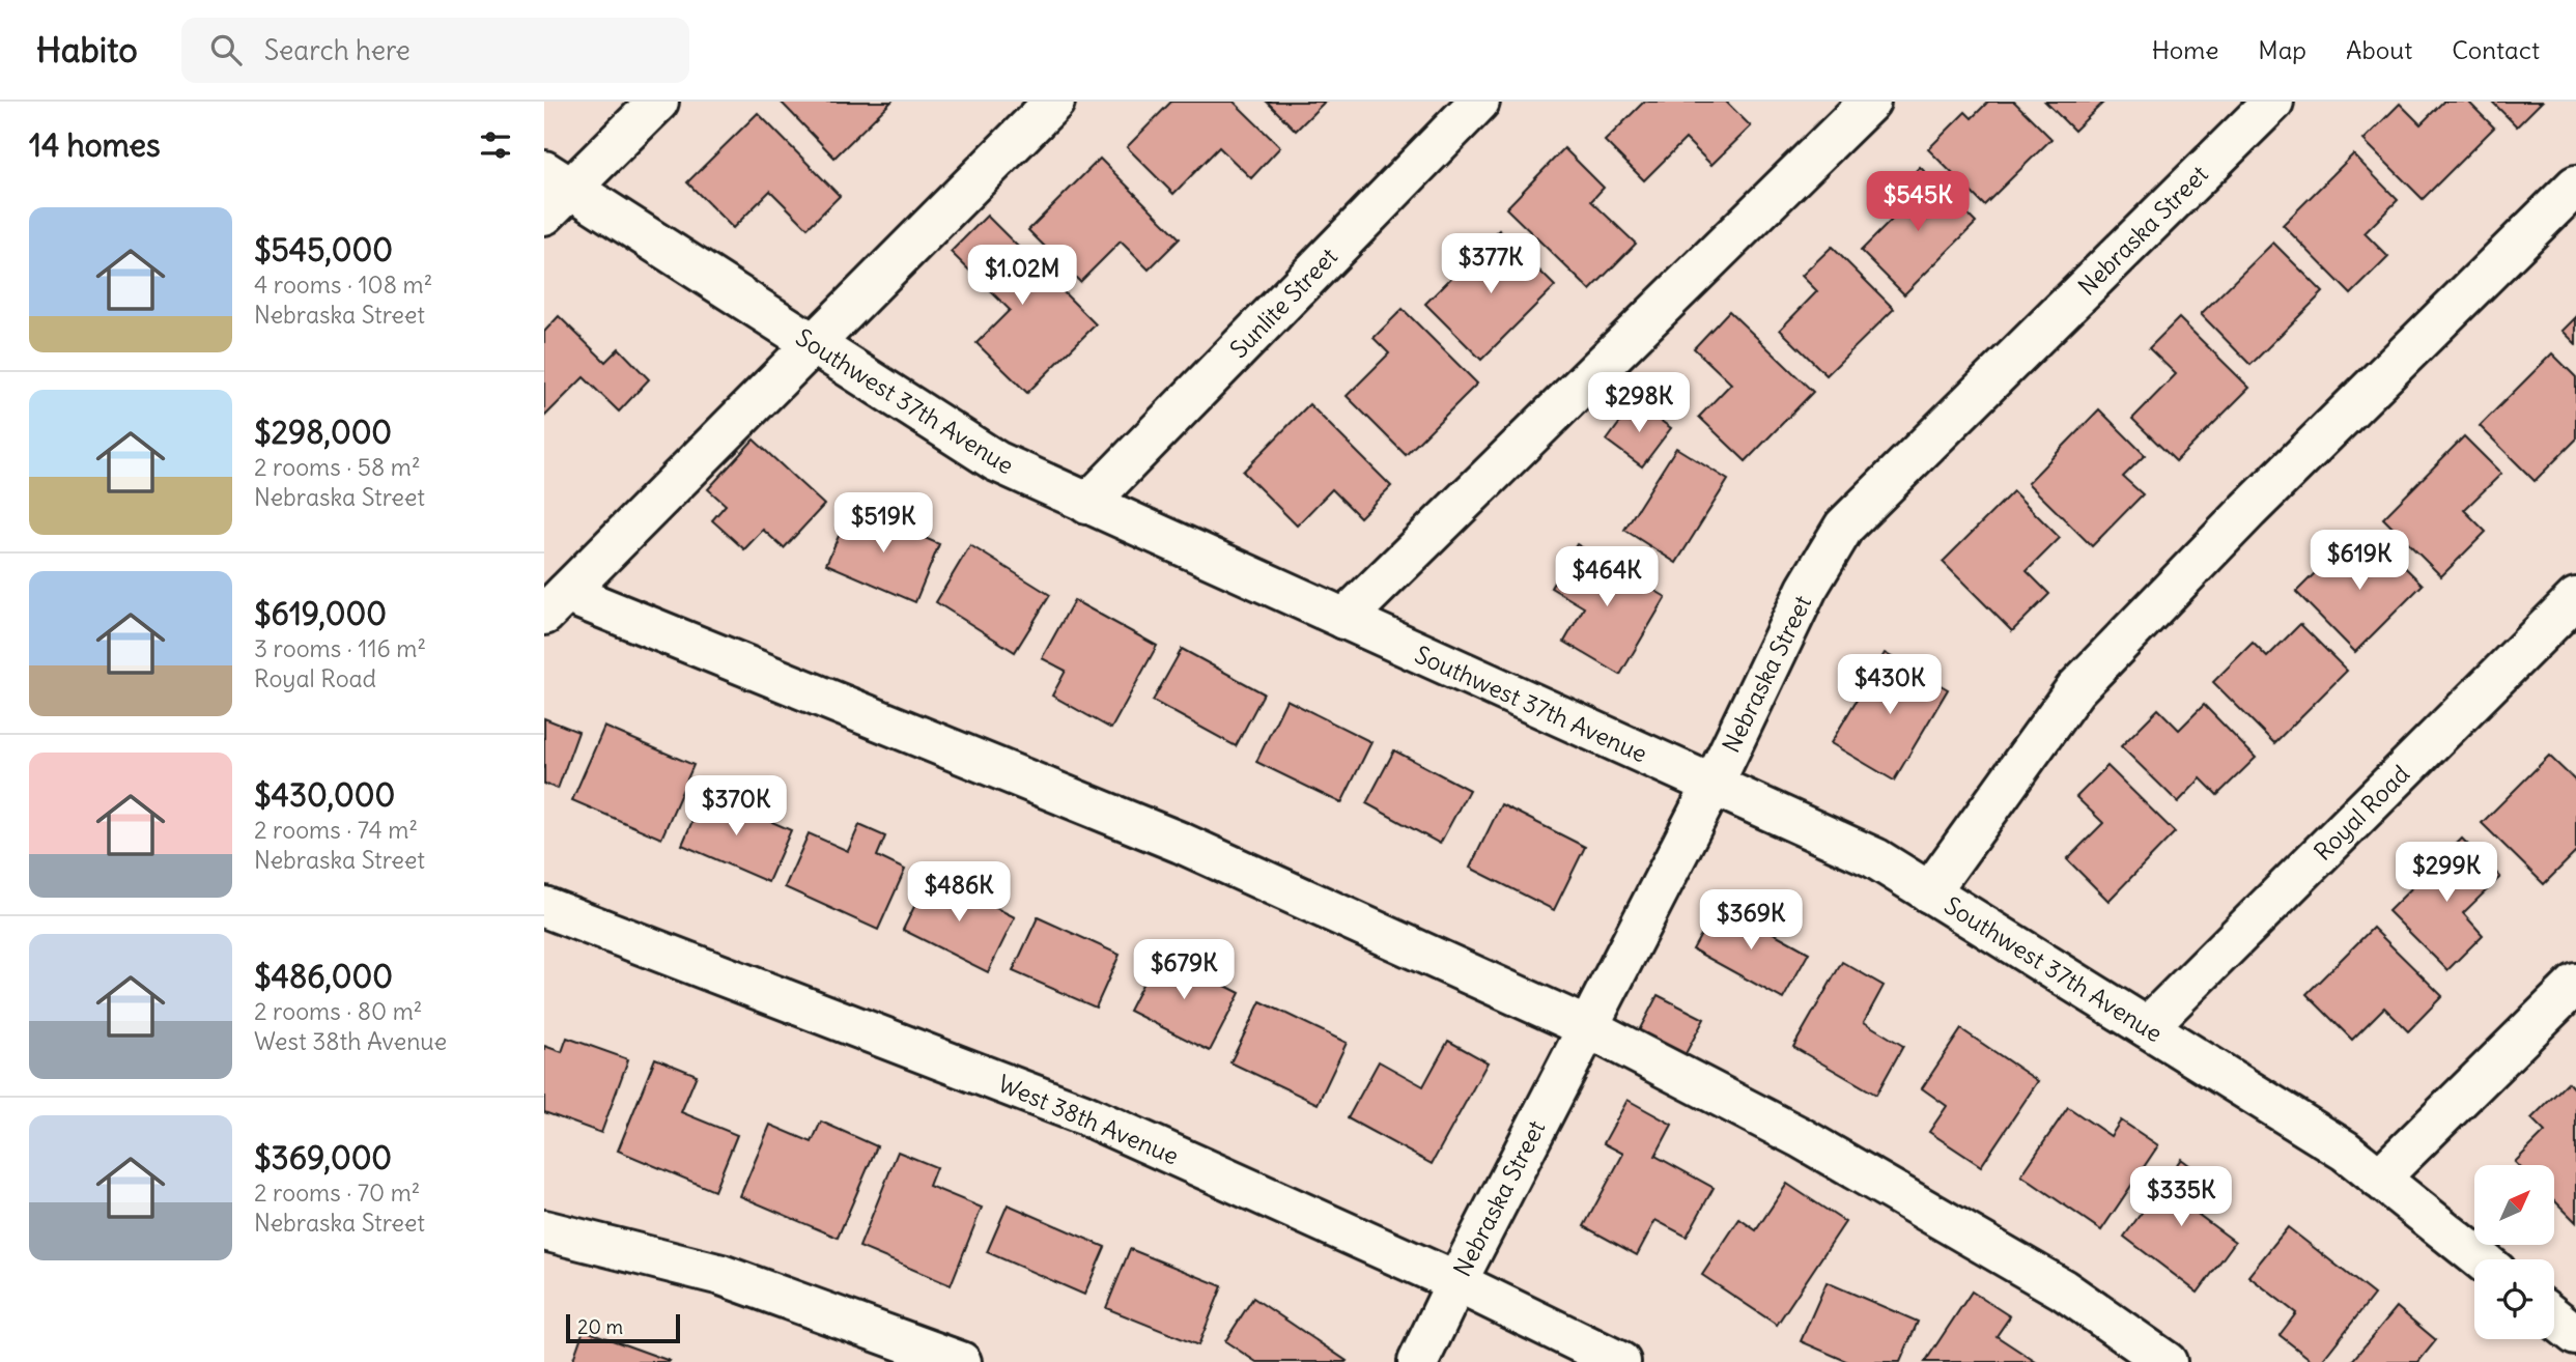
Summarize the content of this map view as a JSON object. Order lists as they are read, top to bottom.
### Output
{
  "streets": {
    "street": [
      "Nebraska Street",
      "Sunlite Street",
      "Southwest 37th Avenue",
      "Royal Road",
      "West 38th Avenue"
    ]
  },
  "crossings": [
    ["Nebraska Street", "Southwest 37th Avenue"],
    ["Nebraska Street", "West 38th Avenue"],
    ["Sunlite Street", "Southwest 37th Avenue"],
    ["Southwest 37th Avenue", "Royal Road"]
  ],
  "scale_bar": "20 m",
  "north": "top right",
  "page": {
    "header": "Habito",
    "search": "Search here",
    "nav": [
      "Home",
      "Map",
      "About",
      "Contact"
    ],
    "heading": "14 homes",
    "price": [
      "$545K",
      "$377K",
      "$1.02M",
      "$298K",
      "$519K",
      "$619K",
      "$464K",
      "$430K",
      "$370K",
      "$299K",
      "$486K",
      "$369K",
      "$679K",
      "$335K"
    ],
    "list": [
      {
        "name": "$545,000",
        "note": "4 rooms · 108 m² · Nebraska Street"
      },
      {
        "name": "$298,000",
        "note": "2 rooms · 58 m² · Nebraska Street"
      },
      {
        "name": "$619,000",
        "note": "3 rooms · 116 m² · Royal Road"
      },
      {
        "name": "$430,000",
        "note": "2 rooms · 74 m² · Nebraska Street"
      },
      {
        "name": "$486,000",
        "note": "2 rooms · 80 m² · West 38th Avenue"
      },
      {
        "name": "$369,000",
        "note": "2 rooms · 70 m² · Nebraska Street"
      }
    ],
    "scale": "20 m"
  }
}
